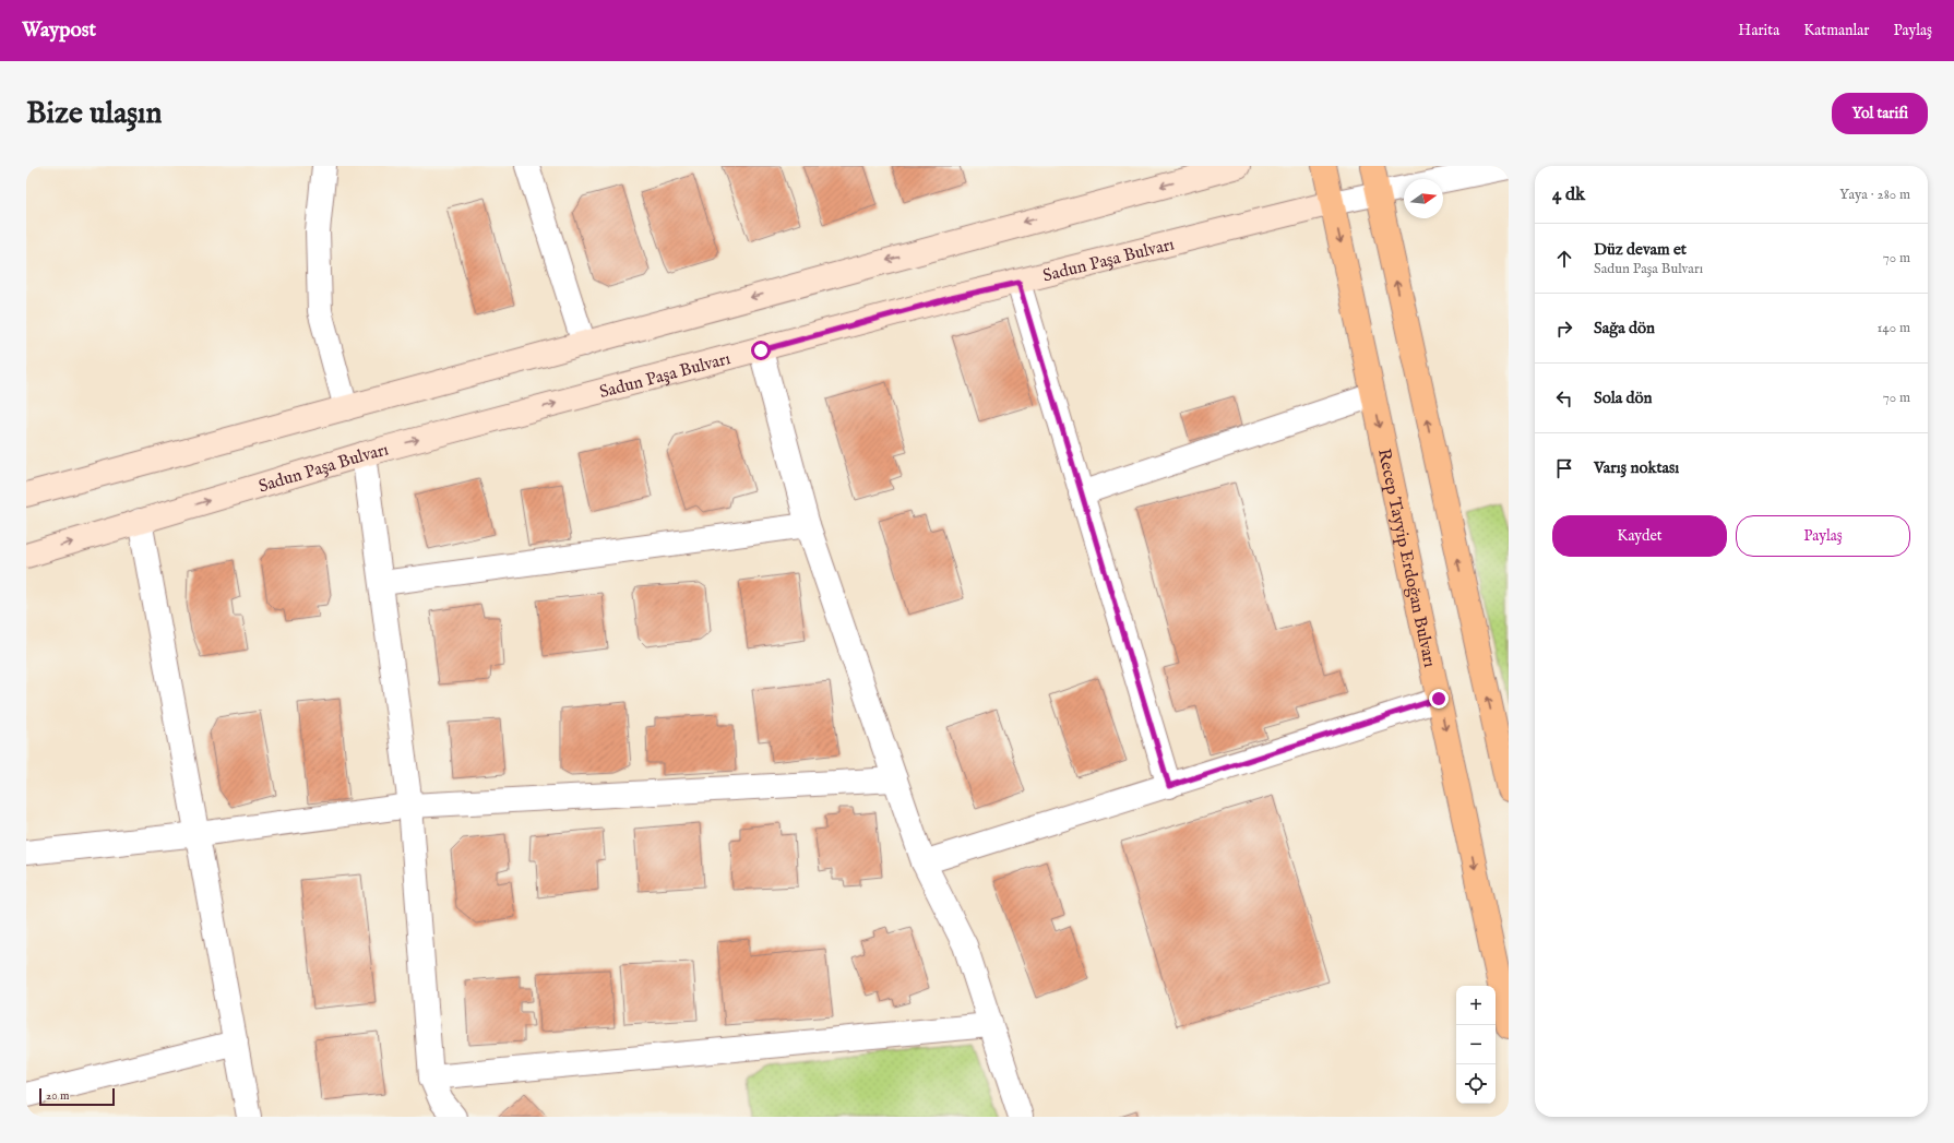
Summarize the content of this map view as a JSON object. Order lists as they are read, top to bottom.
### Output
{
  "streets": {
    "highway": ["Recep Tayyip Erdoğan Bulvarı"],
    "main road": ["Sadun Paşa Bulvarı"]
  },
  "crossings": [
    ["Sadun Paşa Bulvarı", "Recep Tayyip Erdoğan Bulvarı"]
  ],
  "scale_bar": "20 m",
  "north": "right",
  "page": {
    "header": "Waypost",
    "nav": ["Harita", "Katmanlar", "Paylaş"],
    "buttons": [
      "Yol tarifi",
      ["Kaydet", "Paylaş"]
    ],
    "title": "Bize ulaşın",
    "heading": ["4 dk", "Yaya · 280 m"],
    "list": [
      ["Düz devam et", "Sadun Paşa Bulvarı", "70 m"],
      ["Sağa dön", "140 m"],
      ["Sola dön", "70 m"],
      "Varış noktası"
    ],
    "map_buttons": ["+", "−"],
    "scale": "20 m"
  }
}
